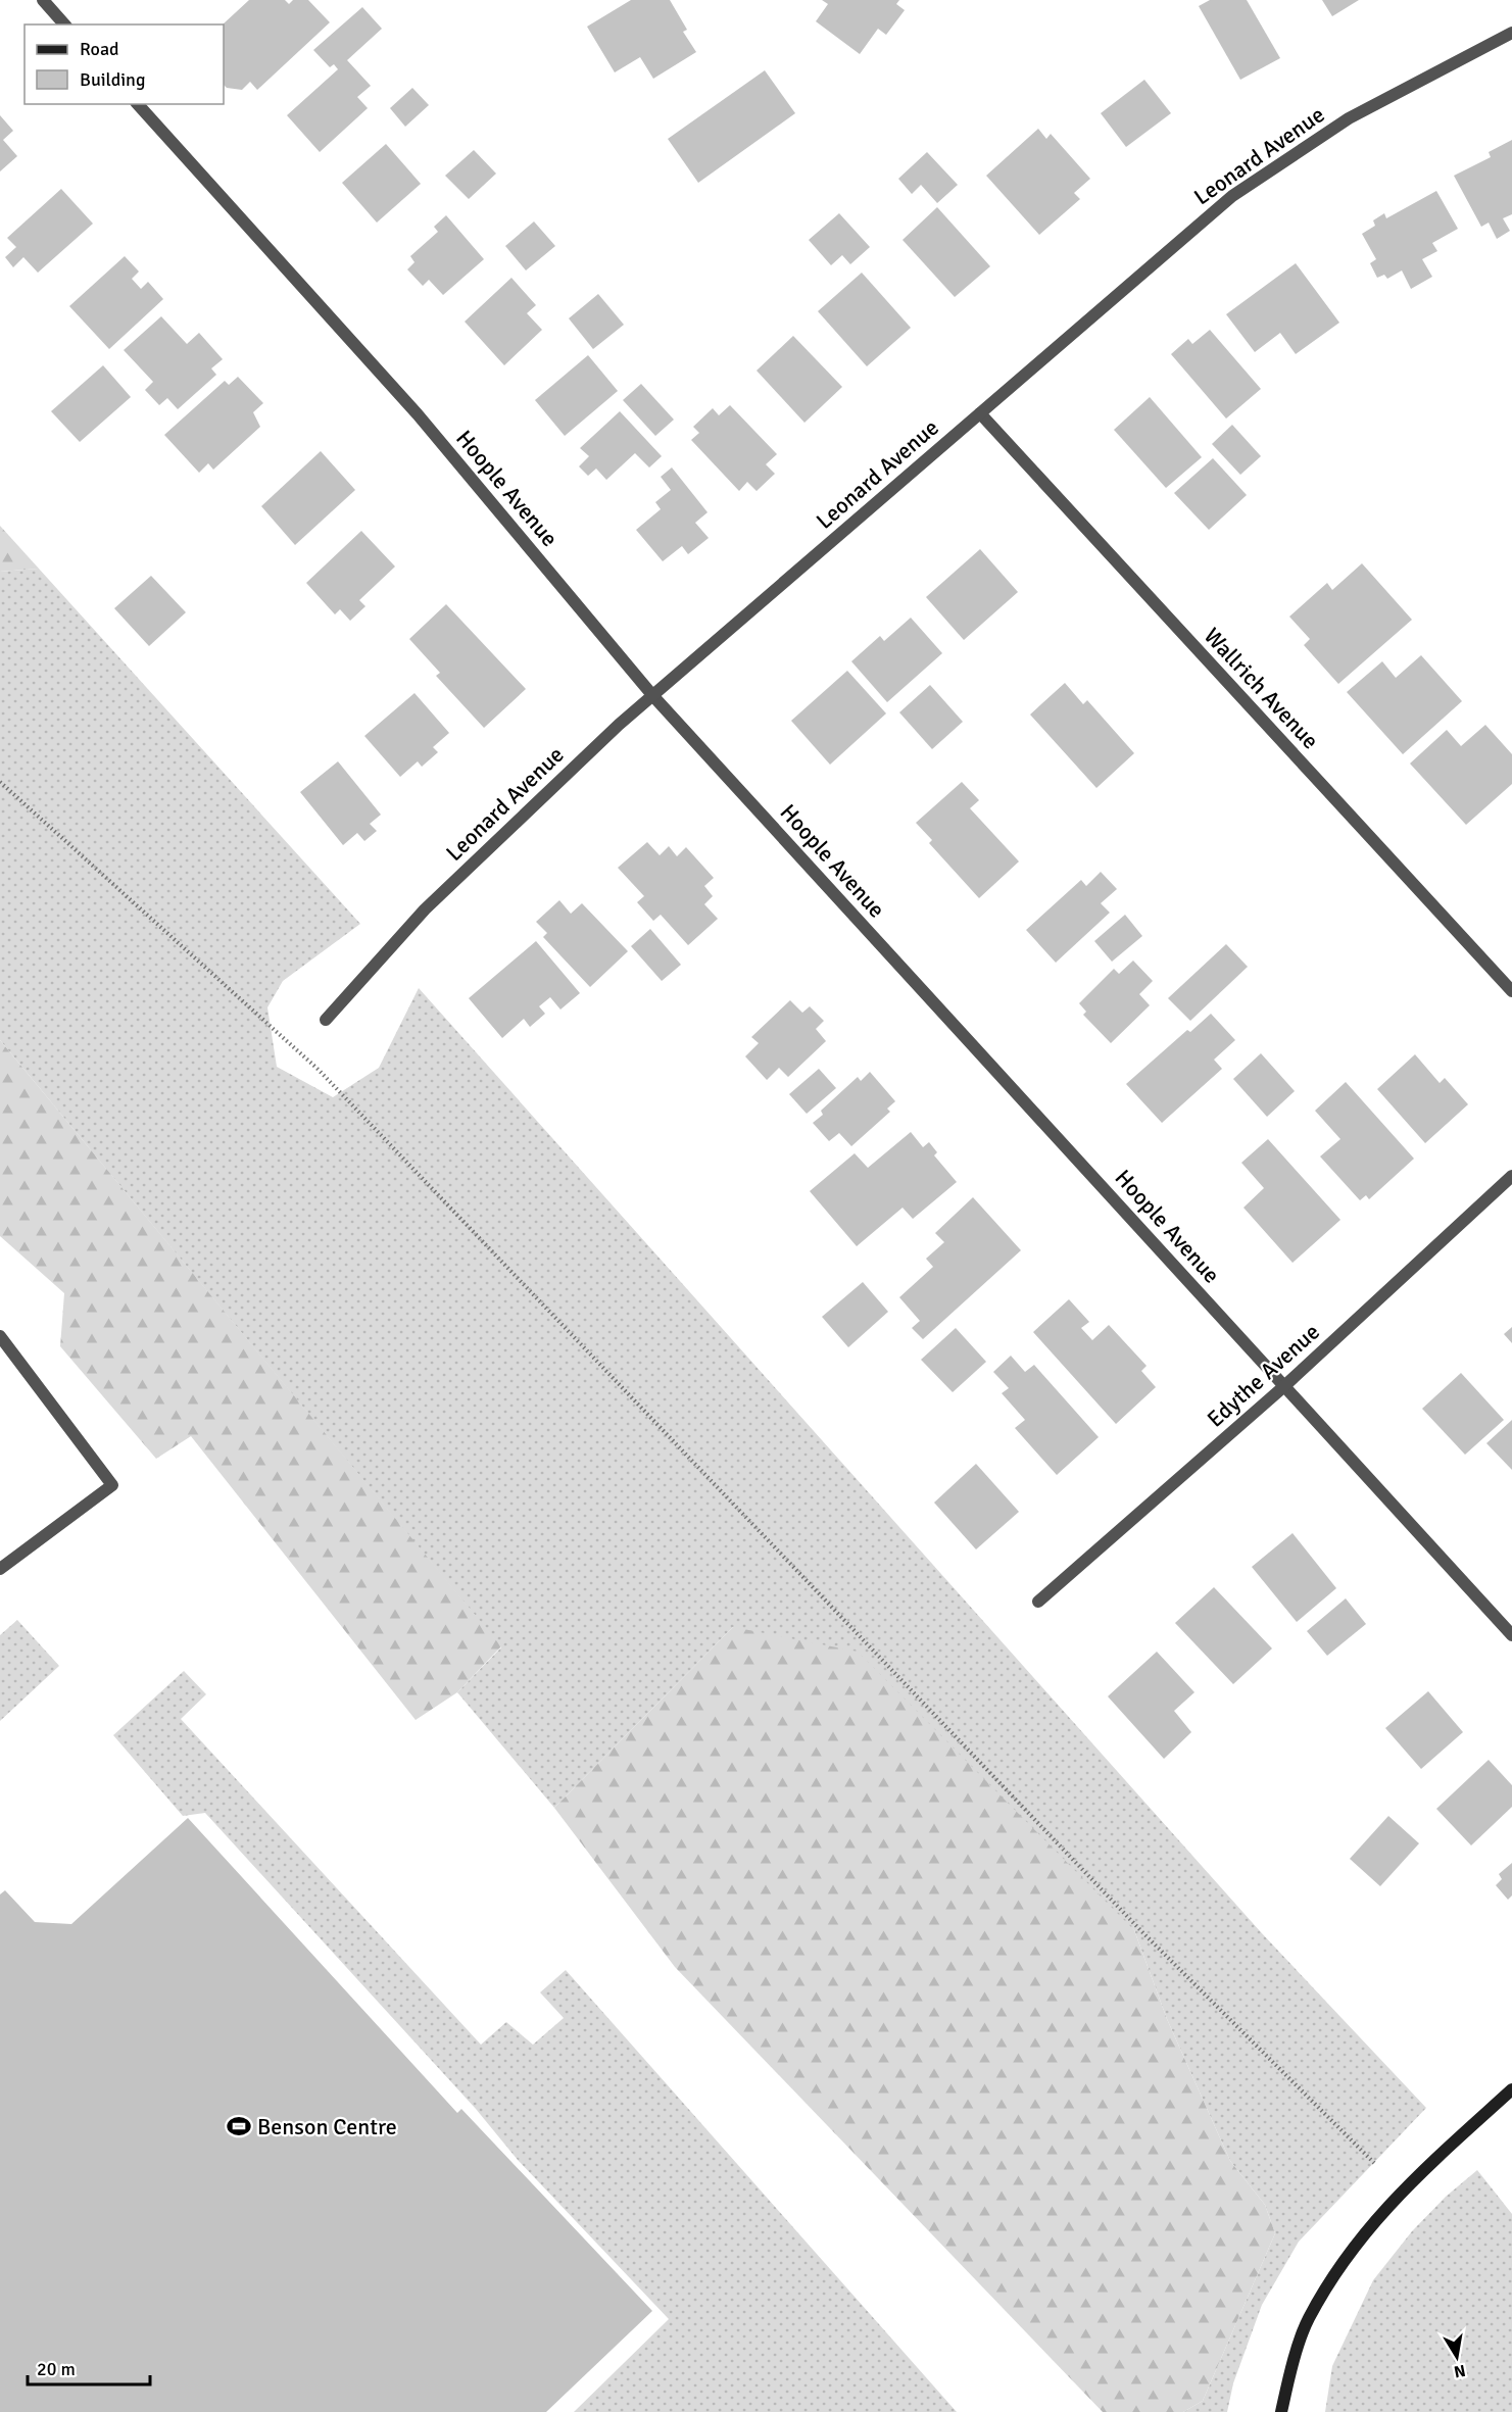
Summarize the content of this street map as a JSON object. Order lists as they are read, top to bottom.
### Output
{
  "streets": {
    "street": [
      "Leonard Avenue",
      "Hoople Avenue",
      "Wallrich Avenue",
      "Edythe Avenue"
    ]
  },
  "crossings": [
    ["Leonard Avenue", "Hoople Avenue"],
    ["Leonard Avenue", "Wallrich Avenue"],
    ["Hoople Avenue", "Edythe Avenue"]
  ],
  "places": {
    "sports": ["Benson Centre"]
  },
  "legend": ["Road", "Building"],
  "scale_bar": "20 m",
  "north": "bottom"
}
